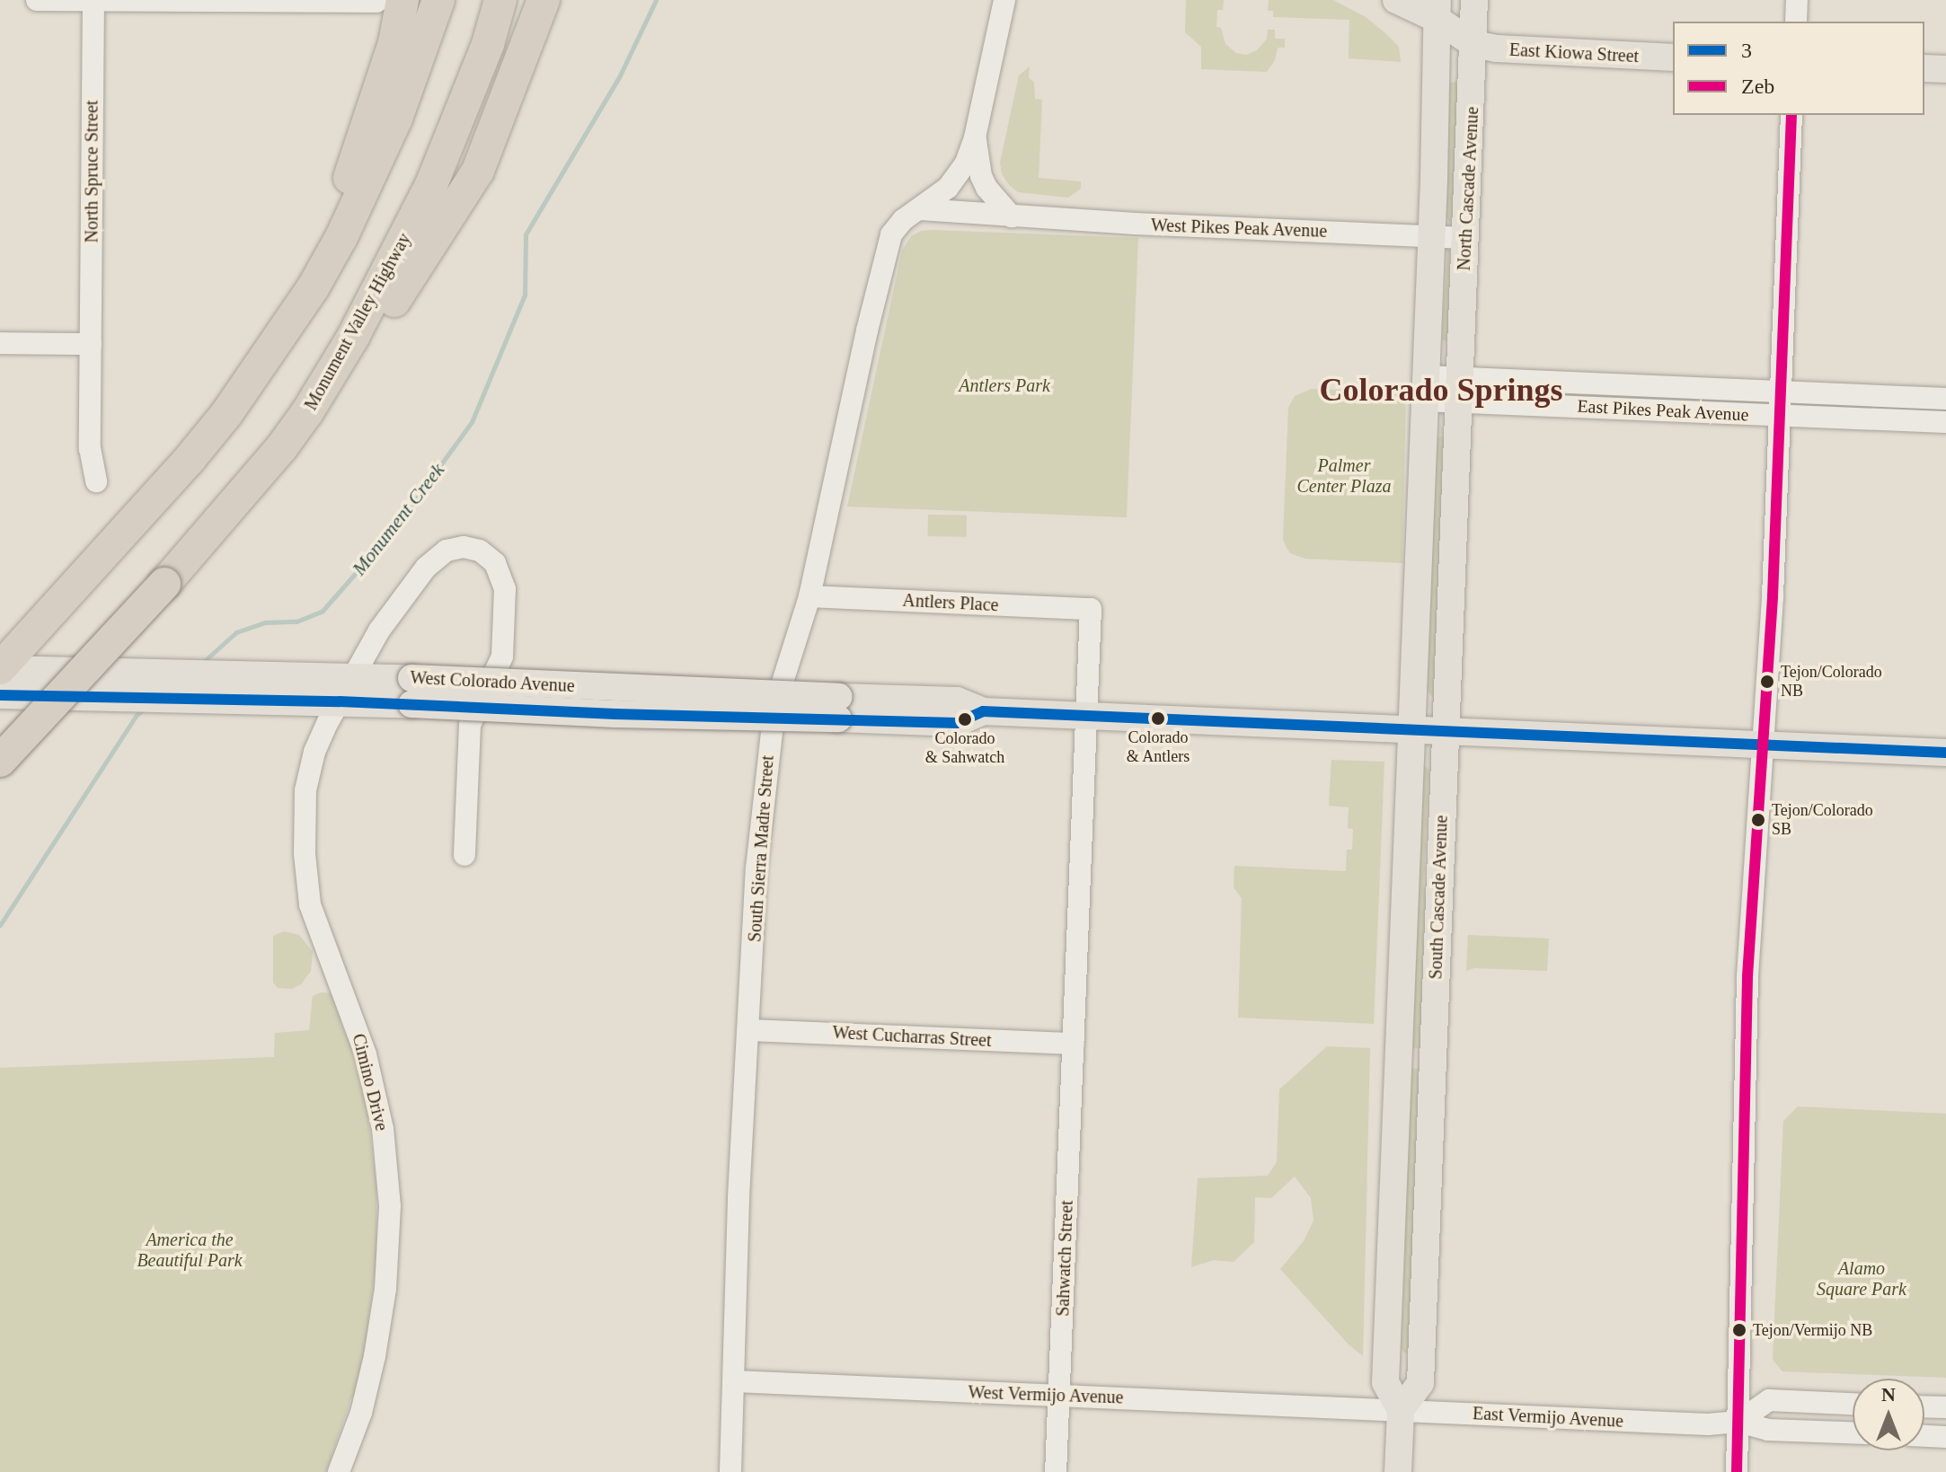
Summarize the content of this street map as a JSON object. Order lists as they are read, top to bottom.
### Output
{
  "streets": {
    "highway": ["Monument Valley Highway"],
    "main road": [
      "East Kiowa Street",
      "North Cascade Avenue",
      "West Colorado Avenue",
      "South Cascade Avenue"
    ],
    "street": [
      "North Spruce Street",
      "West Pikes Peak Avenue",
      "East Pikes Peak Avenue",
      "Antlers Place",
      "South Sierra Madre Street",
      "West Cucharras Street",
      "Cimino Drive",
      "Sahwatch Street",
      "West Vermijo Avenue",
      "East Vermijo Avenue"
    ]
  },
  "crossings": [
    ["East Kiowa Street", "North Cascade Avenue"],
    ["North Cascade Avenue", "West Pikes Peak Avenue"],
    ["North Cascade Avenue", "East Pikes Peak Avenue"],
    ["North Cascade Avenue", "South Cascade Avenue"],
    ["West Pikes Peak Avenue", "South Sierra Madre Street"],
    ["East Pikes Peak Avenue", "South Cascade Avenue"],
    ["Antlers Place", "West Colorado Avenue"],
    ["Antlers Place", "South Sierra Madre Street"],
    ["Antlers Place", "Sahwatch Street"],
    ["West Colorado Avenue", "South Cascade Avenue"],
    ["West Colorado Avenue", "Cimino Drive"],
    ["West Colorado Avenue", "Sahwatch Street"],
    ["South Sierra Madre Street", "West Cucharras Street"],
    ["South Sierra Madre Street", "West Vermijo Avenue"],
    ["South Cascade Avenue", "East Vermijo Avenue"],
    ["West Cucharras Street", "Sahwatch Street"],
    ["Sahwatch Street", "West Vermijo Avenue"],
    ["West Vermijo Avenue", "East Vermijo Avenue"]
  ],
  "districts": ["Colorado Springs"],
  "water": ["Monument Creek"],
  "parks": [
    "Antlers Park",
    "Palmer Center Plaza",
    "America the Beautiful Park",
    "Alamo Square Park"
  ],
  "places": [
    "Tejon/Colorado NB",
    "Colorado & Antlers",
    "Colorado & Sahwatch",
    "Tejon/Colorado SB",
    "Tejon/Vermijo NB"
  ],
  "lines": ["transit line Zeb", "transit line 3"],
  "legend": ["3", "Zeb"],
  "north": "top"
}
